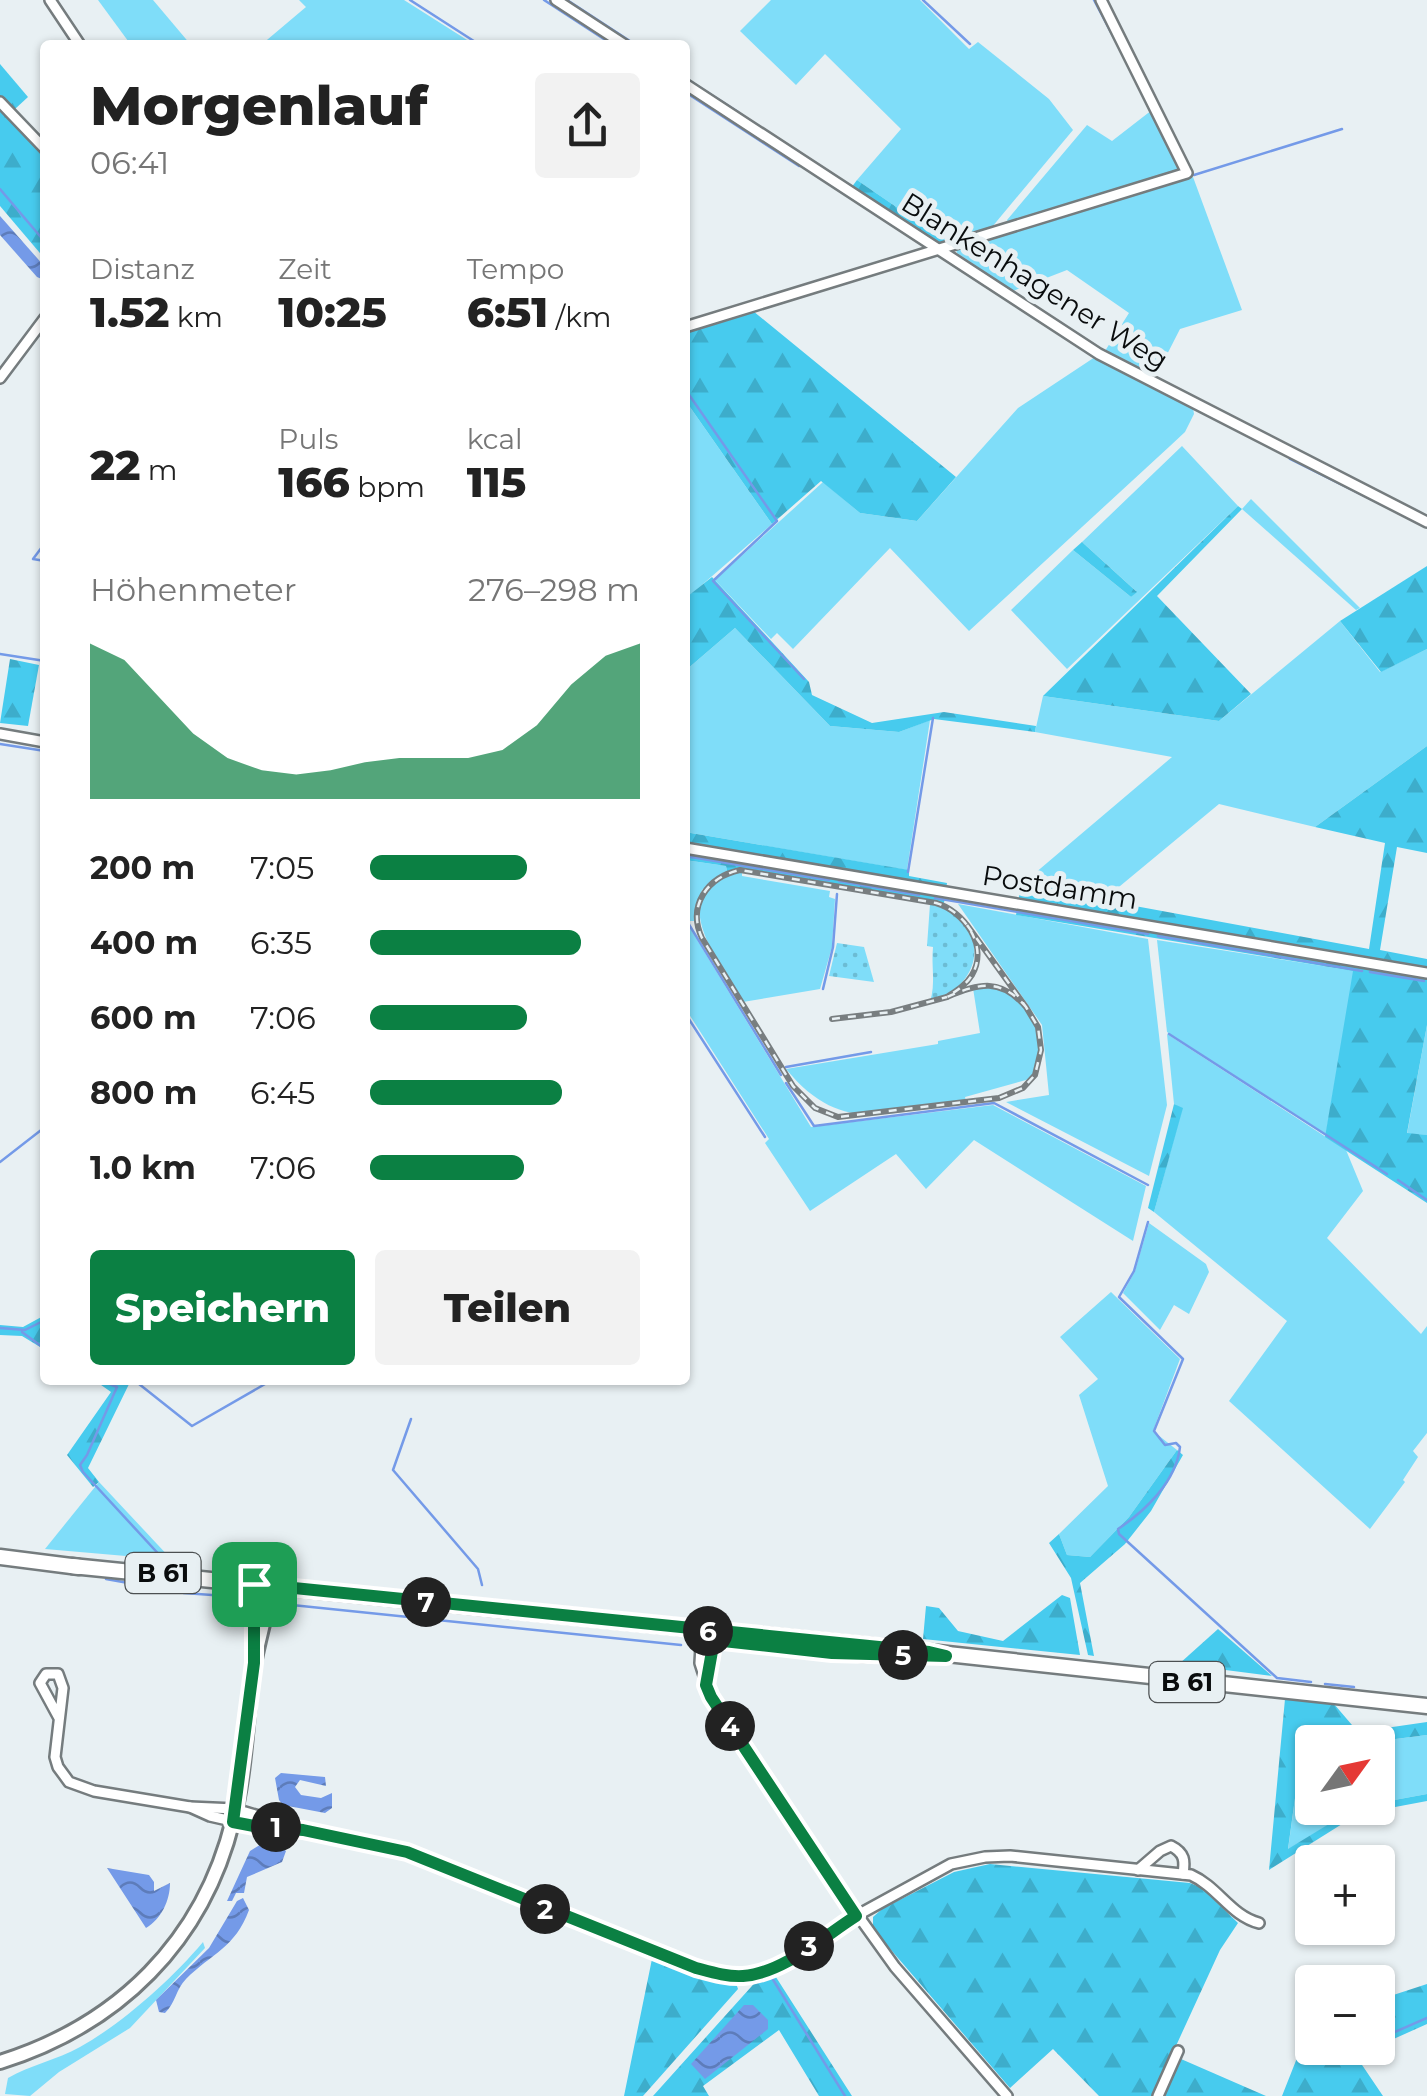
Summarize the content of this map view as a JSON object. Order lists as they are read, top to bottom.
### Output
{
  "streets": {
    "main road": ["B 61"],
    "street": ["Blankenhagener Weg", "Postdamm"]
  },
  "north": "top right",
  "page": {
    "heading": ["Morgenlauf", "06:41"],
    "stats": [
      ["Distanz", "1.52 km"],
      ["Zeit", "10:25"],
      ["Tempo", "6:51 /km"],
      ["22 m"],
      ["Puls", "166 bpm"],
      ["kcal", "115"]
    ],
    "chart": ["Höhenmeter", "276–298 m"],
    "list": [
      {
        "name": "200 m",
        "note": "7:05"
      },
      {
        "name": "400 m",
        "note": "6:35"
      },
      {
        "name": "600 m",
        "note": "7:06"
      },
      {
        "name": "800 m",
        "note": "6:45"
      },
      {
        "name": "1.0 km",
        "note": "7:06"
      }
    ],
    "buttons": ["Speichern", "Teilen"],
    "pins": [
      "7",
      "6",
      "5",
      "4",
      "1",
      "2",
      "3"
    ],
    "map_buttons": ["+", "−"]
  }
}
